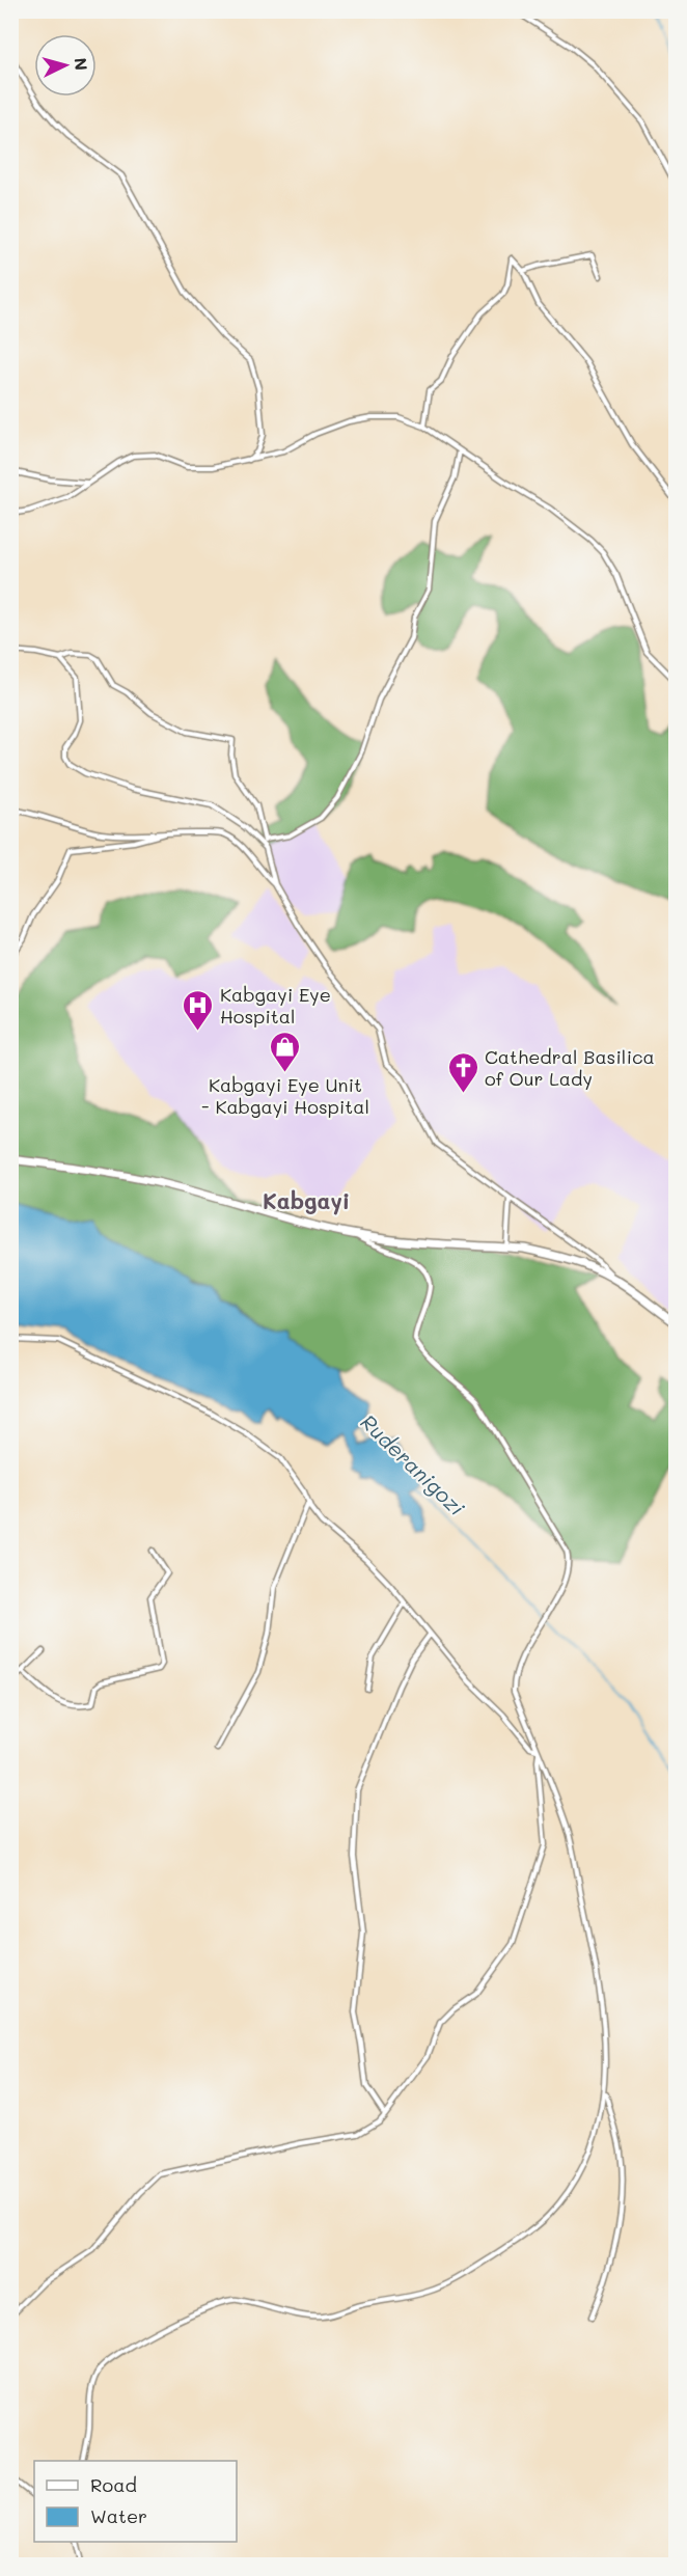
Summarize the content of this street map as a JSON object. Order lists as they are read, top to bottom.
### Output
{
  "districts": ["Kabgayi"],
  "water": ["Ruderanigozi"],
  "places": {
    "hospital": ["Kabgayi Eye Hospital"],
    "shop": ["Kabgayi Eye Unit - Kabgayi Hospital"],
    "church": ["Cathedral Basilica of Our Lady"]
  },
  "legend": ["Road", "Water"],
  "north": "right"
}
